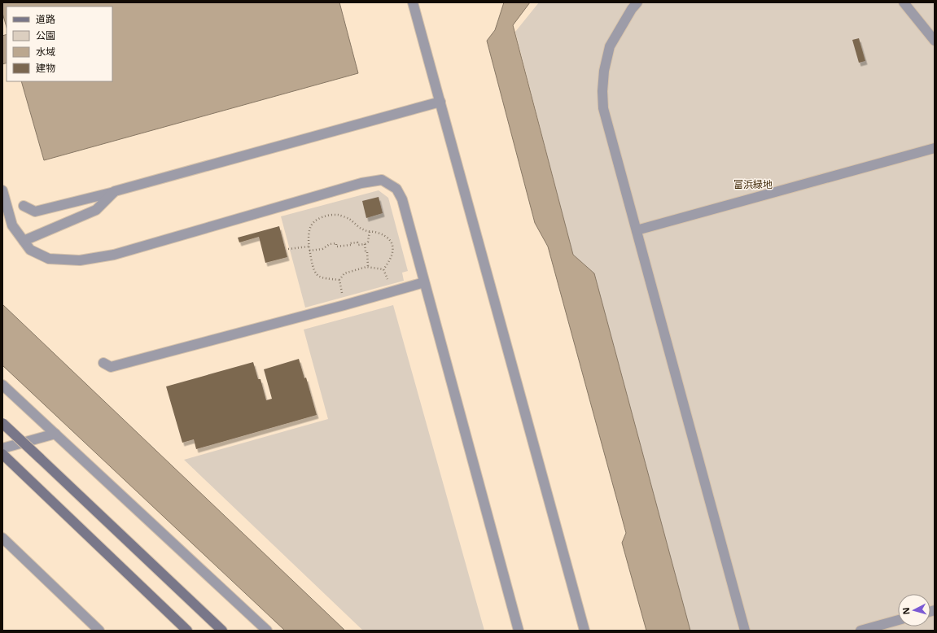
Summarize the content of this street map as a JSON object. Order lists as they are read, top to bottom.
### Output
{
  "parks": ["富浜緑地"],
  "legend": [
    "道路",
    "公園",
    "水域",
    "建物"
  ],
  "north": "left"
}
